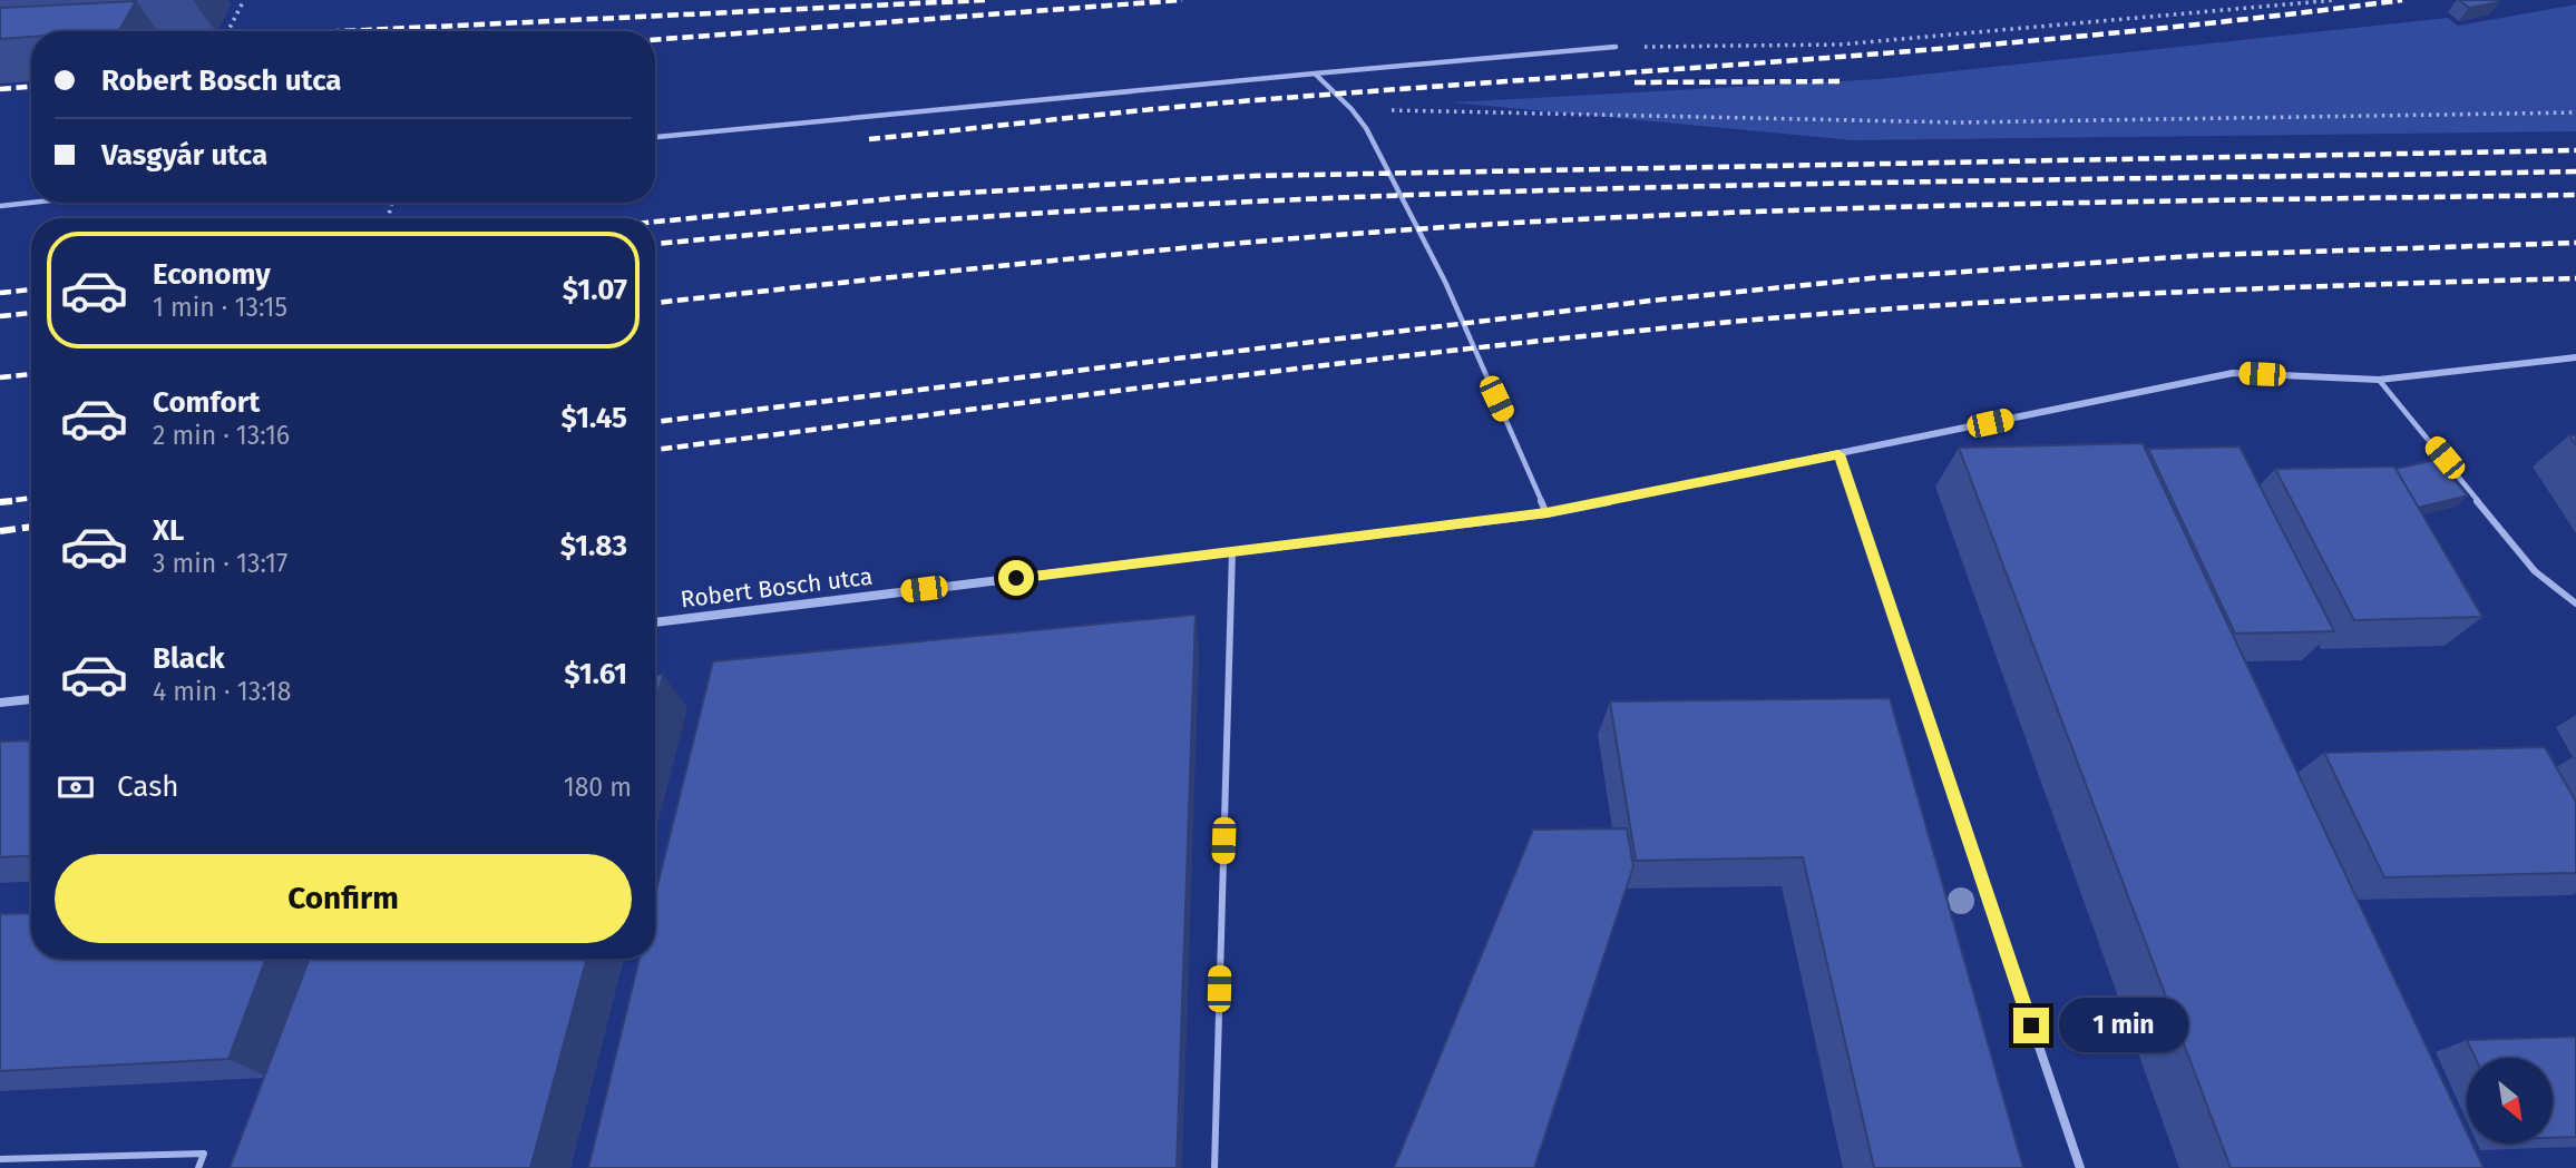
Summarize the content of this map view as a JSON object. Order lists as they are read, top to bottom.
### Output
{
  "streets": {
    "street": ["Robert Bosch utca"]
  },
  "north": "bottom right",
  "page": {
    "banner": ["Robert Bosch utca", "Vasgyár utca"],
    "list": [
      {
        "name": "Economy",
        "note": "1 min · 13:15",
        "value": "$1.07"
      },
      {
        "name": "Comfort",
        "note": "2 min · 13:16",
        "value": "$1.45"
      },
      {
        "name": "XL",
        "note": "3 min · 13:17",
        "value": "$1.83"
      },
      {
        "name": "Black",
        "note": "4 min · 13:18",
        "value": "$1.61"
      }
    ],
    "pay": ["Cash", "180 m"],
    "buttons": "Confirm",
    "bubble": "1 min"
  }
}
